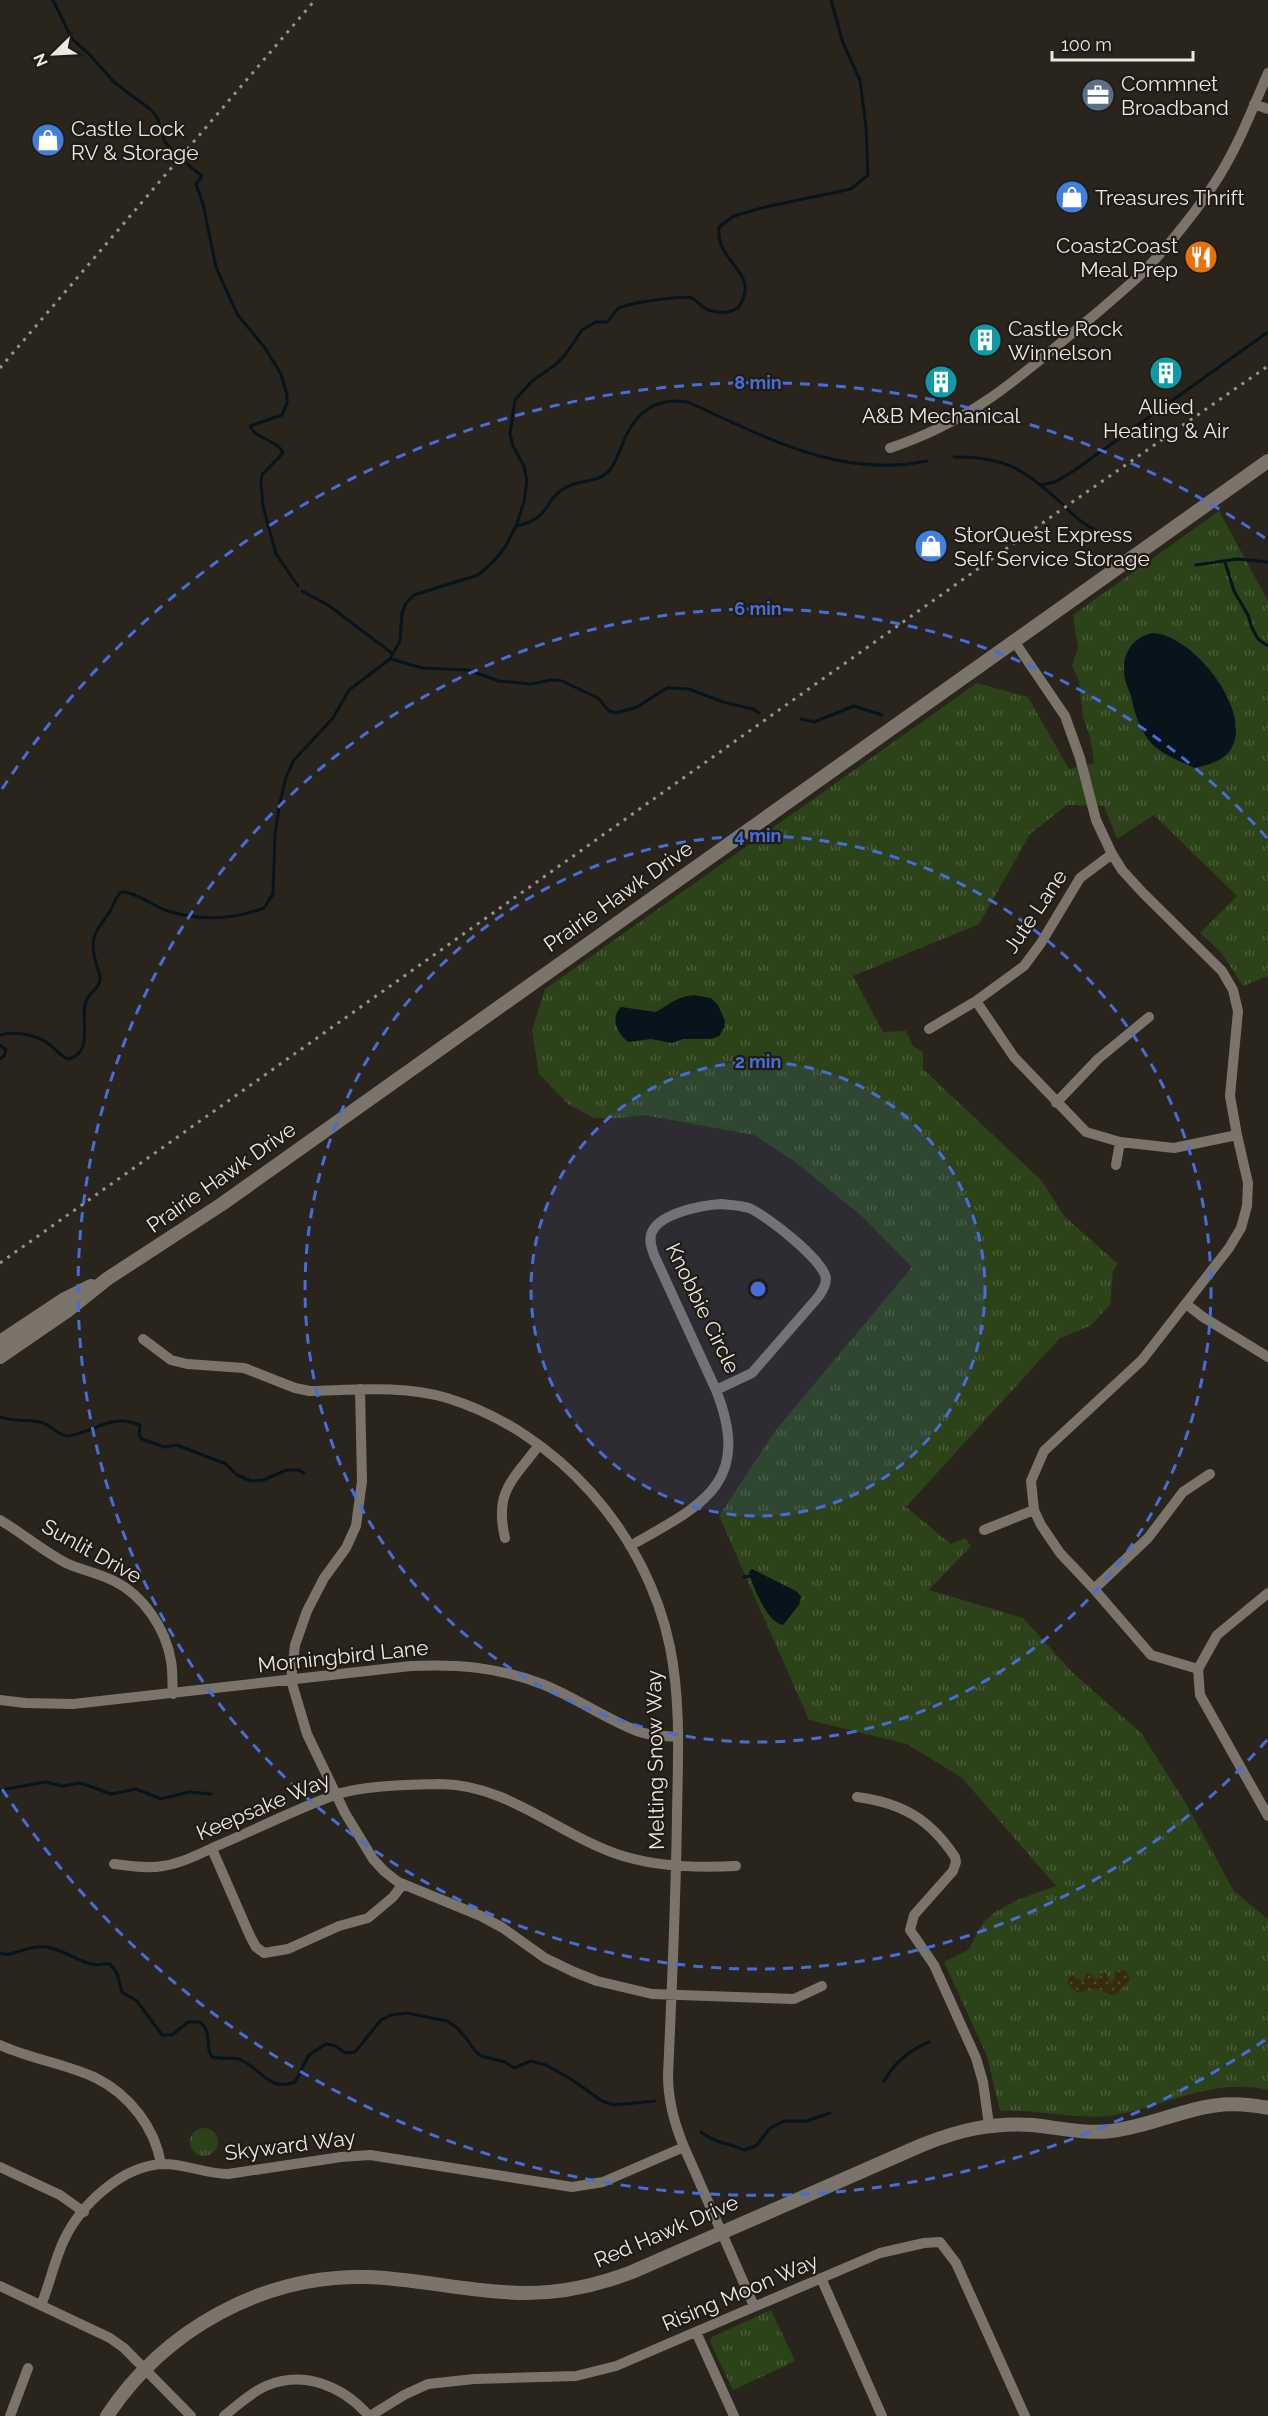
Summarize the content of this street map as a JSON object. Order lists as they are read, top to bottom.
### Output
{
  "streets": {
    "street": [
      "Prairie Hawk Drive",
      "Jute Lane",
      "Knobbie Circle",
      "Sunlit Drive",
      "Morningbird Lane",
      "Melting Snow Way",
      "Keepsake Way",
      "Skyward Way",
      "Red Hawk Drive",
      "Rising Moon Way"
    ]
  },
  "crossings": [
    ["Sunlit Drive", "Morningbird Lane"],
    ["Morningbird Lane", "Melting Snow Way"],
    ["Melting Snow Way", "Keepsake Way"],
    ["Melting Snow Way", "Skyward Way"],
    ["Melting Snow Way", "Red Hawk Drive"],
    ["Melting Snow Way", "Rising Moon Way"]
  ],
  "places": {
    "office": ["Commnet Broadband"],
    "shop": ["Castle Lock RV & Storage", "Treasures Thrift", "StorQuest Express Self Service Storage"],
    "restaurant": ["Coast2Coast Meal Prep"],
    "building": ["Castle Rock Winnelson", "Allied Heating & Air", "A&B Mechanical"]
  },
  "scale_bar": "100 m",
  "north": "bottom left",
  "rings": [
    "8 min",
    "6 min",
    "4 min",
    "2 min"
  ]
}
